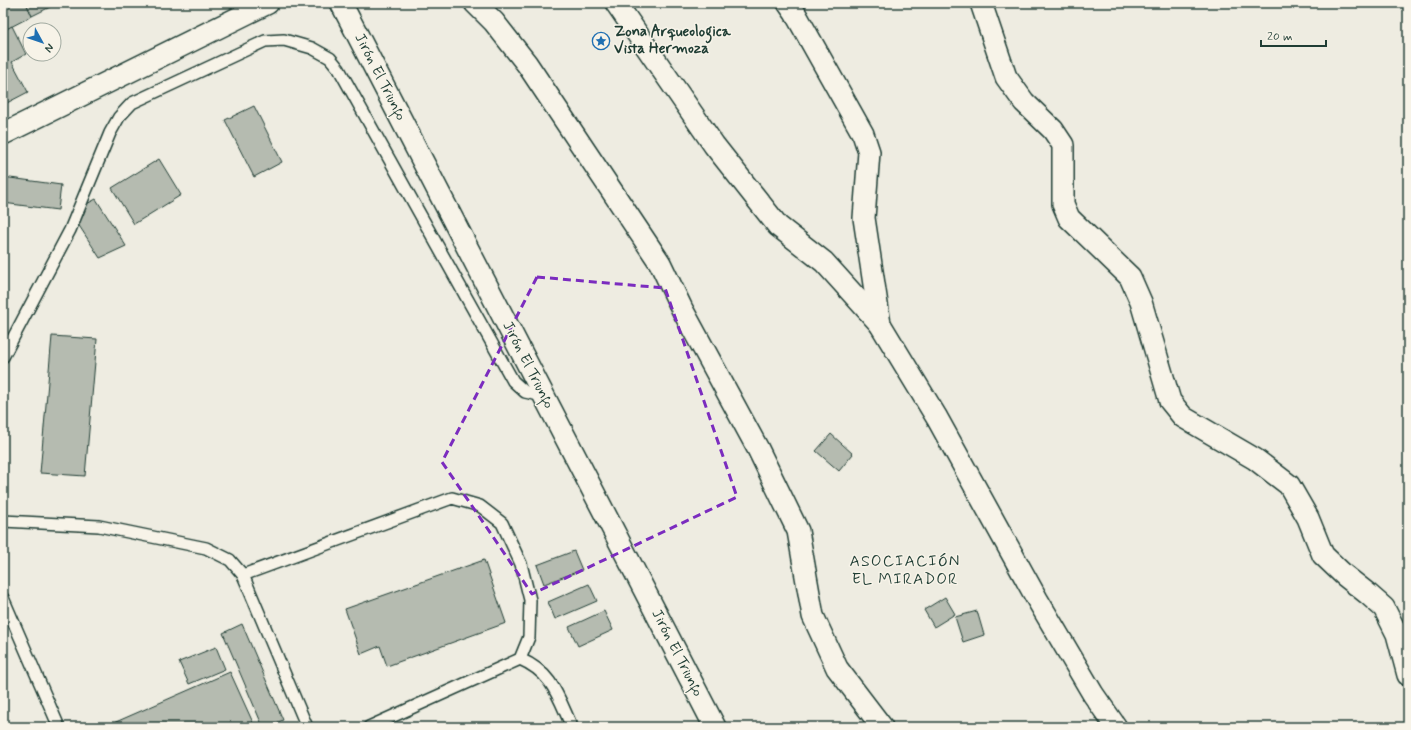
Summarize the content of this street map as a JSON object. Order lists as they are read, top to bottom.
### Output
{
  "streets": {
    "street": ["Jirón El Triunfo"]
  },
  "districts": ["ASOCIACIÓN EL MIRADOR"],
  "places": {
    "place": ["Zona Arqueologica Vista Hermoza"]
  },
  "scale_bar": "20 m",
  "north": "bottom right"
}
